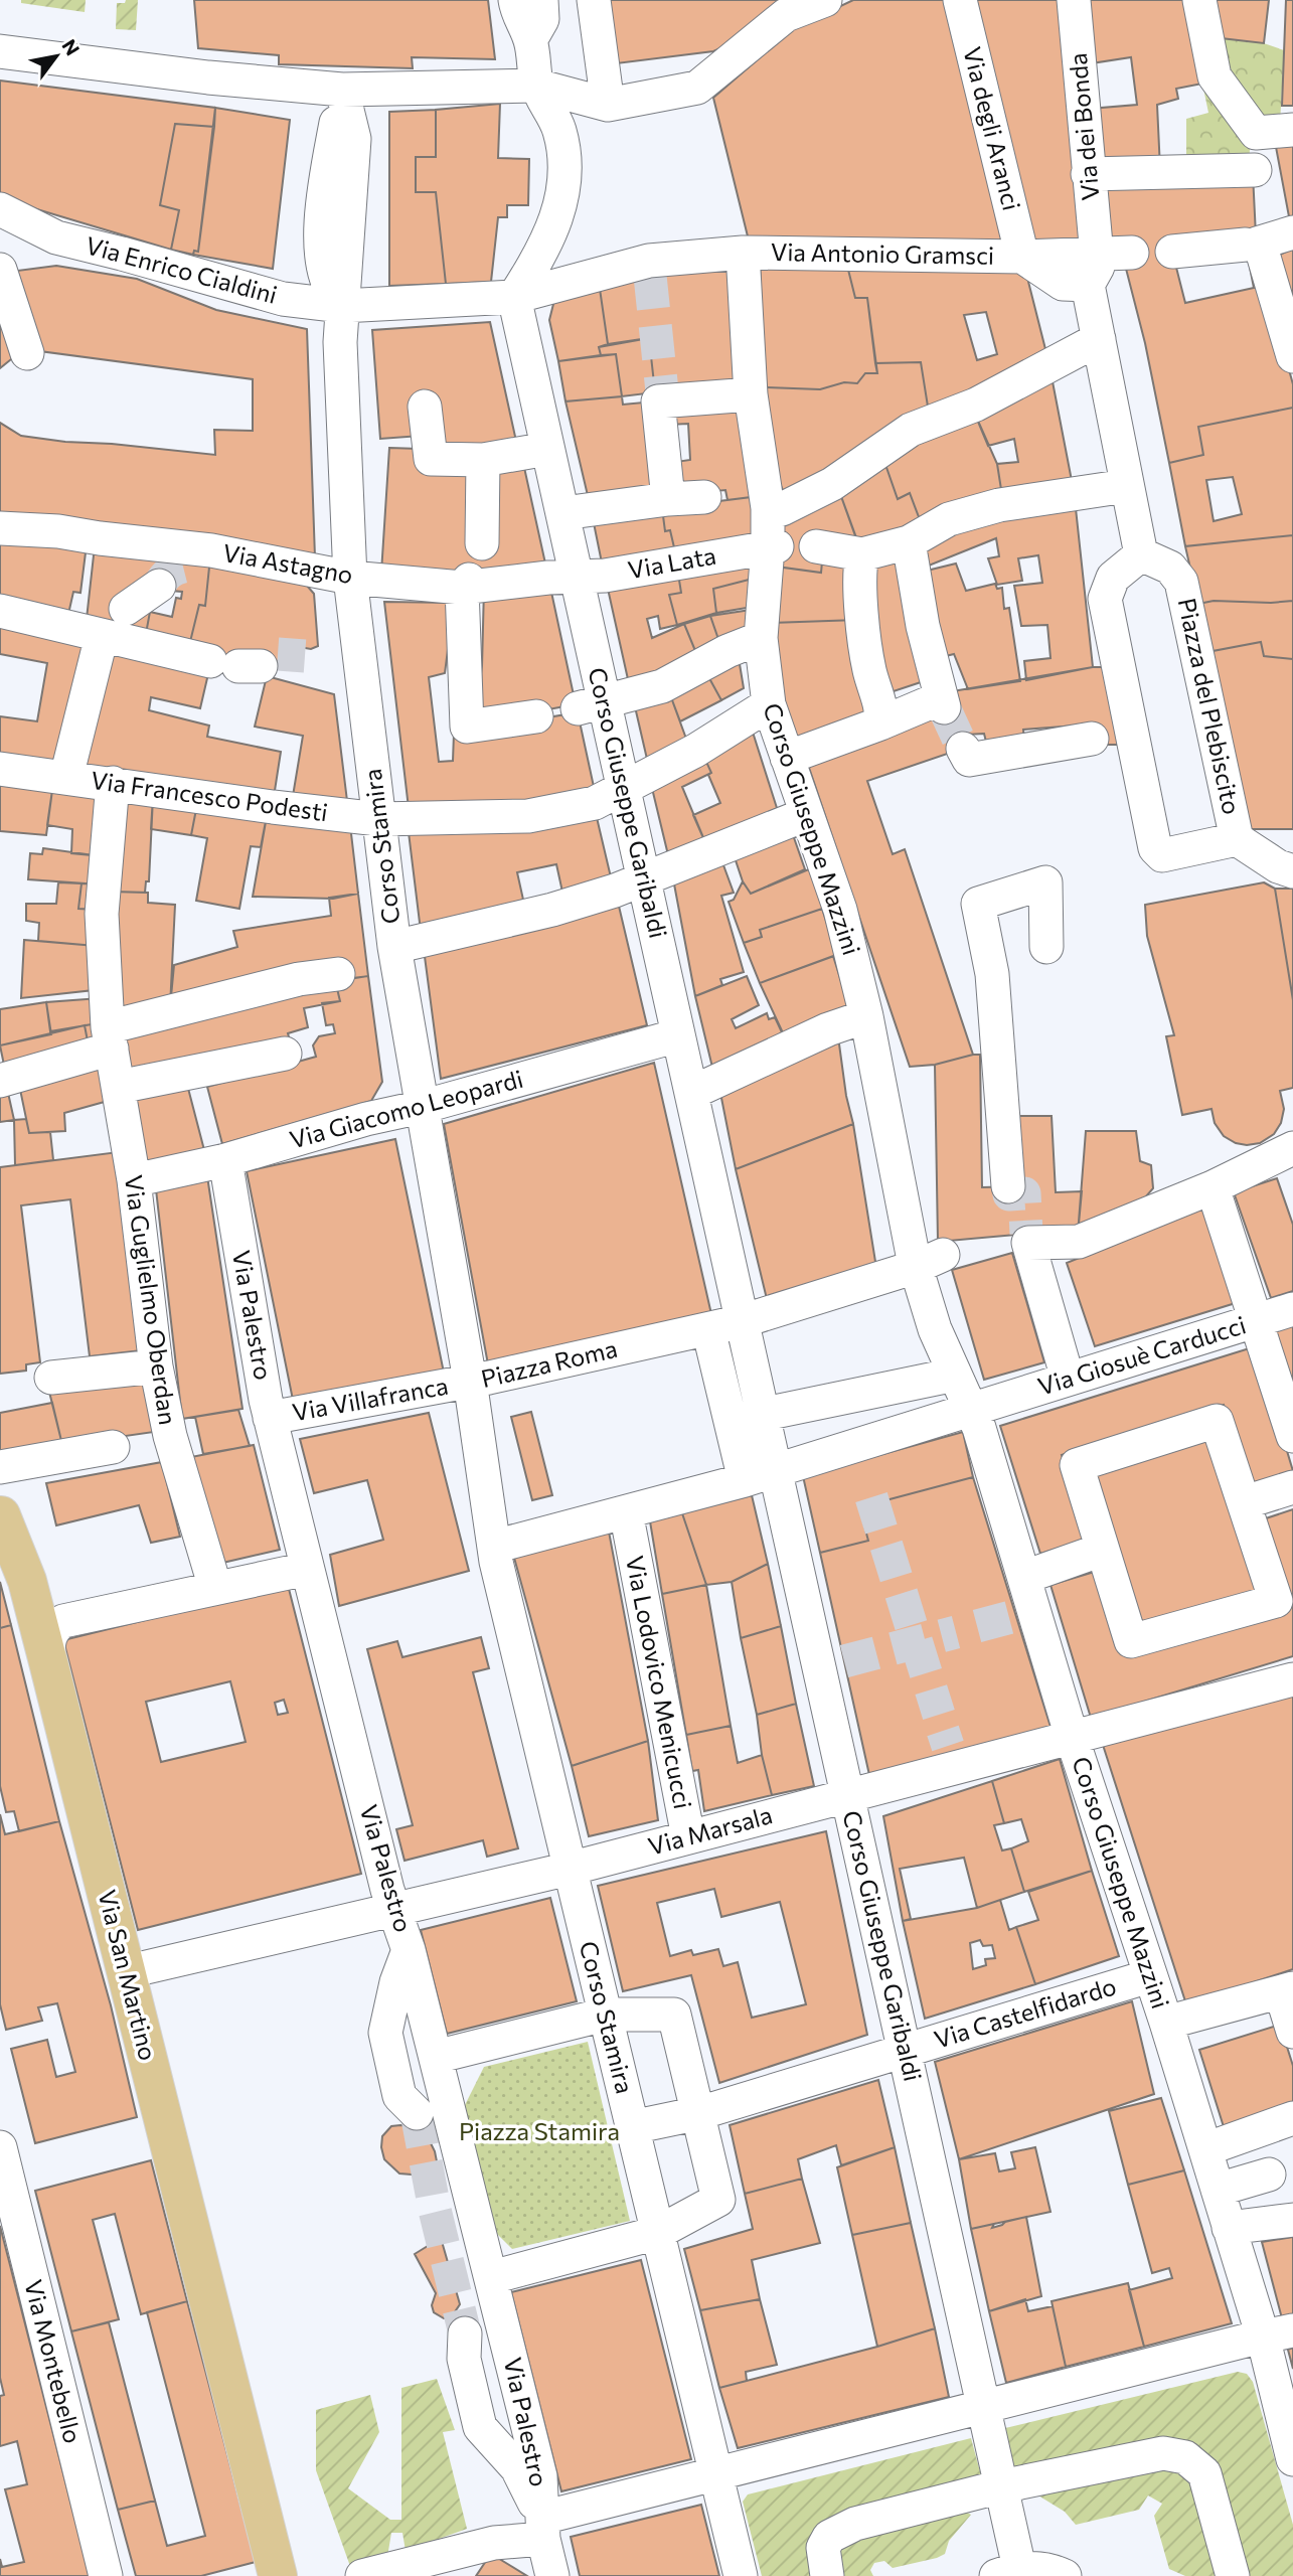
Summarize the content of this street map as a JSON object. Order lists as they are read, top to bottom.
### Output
{
  "streets": {
    "main road": ["Via San Martino"],
    "street": [
      "Via dei Bonda",
      "Via degli Aranci",
      "Via Antonio Gramsci",
      "Via Enrico Cialdini",
      "Via Lata",
      "Via Astagno",
      "Piazza del Plebiscito",
      "Via Francesco Podesti",
      "Corso Giuseppe Garibaldi",
      "Corso Giuseppe Mazzini",
      "Corso Stamira",
      "Via Giacomo Leopardi",
      "Via Guglielmo Oberdan",
      "Via Palestro",
      "Via Giosuè Carducci",
      "Piazza Roma",
      "Via Villafranca",
      "Via Lodovico Menicucci",
      "Via Marsala",
      "Via Castelfidardo",
      "Via Montebello"
    ]
  },
  "crossings": [
    ["Via degli Aranci", "Via Antonio Gramsci"],
    ["Via Antonio Gramsci", "Via Enrico Cialdini"],
    ["Via Antonio Gramsci", "Corso Giuseppe Garibaldi"],
    ["Via Antonio Gramsci", "Corso Giuseppe Mazzini"],
    ["Via Enrico Cialdini", "Corso Giuseppe Garibaldi"],
    ["Via Enrico Cialdini", "Corso Stamira"],
    ["Via Lata", "Via Astagno"],
    ["Via Lata", "Corso Giuseppe Garibaldi"],
    ["Via Lata", "Corso Giuseppe Mazzini"],
    ["Via Astagno", "Corso Giuseppe Garibaldi"],
    ["Via Astagno", "Corso Stamira"],
    ["Via Francesco Podesti", "Corso Giuseppe Garibaldi"],
    ["Via Francesco Podesti", "Corso Giuseppe Mazzini"],
    ["Via Francesco Podesti", "Corso Stamira"],
    ["Via Francesco Podesti", "Via Guglielmo Oberdan"],
    ["Corso Giuseppe Garibaldi", "Via Giacomo Leopardi"],
    ["Corso Giuseppe Garibaldi", "Piazza Roma"],
    ["Corso Giuseppe Garibaldi", "Via Marsala"],
    ["Corso Giuseppe Garibaldi", "Via Castelfidardo"],
    ["Corso Giuseppe Mazzini", "Via Giosuè Carducci"],
    ["Corso Giuseppe Mazzini", "Piazza Roma"],
    ["Corso Giuseppe Mazzini", "Via Marsala"],
    ["Corso Giuseppe Mazzini", "Via Castelfidardo"],
    ["Corso Stamira", "Via Giacomo Leopardi"],
    ["Corso Stamira", "Piazza Roma"],
    ["Corso Stamira", "Via Villafranca"],
    ["Corso Stamira", "Via Marsala"],
    ["Via Giacomo Leopardi", "Via Guglielmo Oberdan"],
    ["Via Giacomo Leopardi", "Via Palestro"],
    ["Via Palestro", "Via Villafranca"],
    ["Via Palestro", "Via Marsala"],
    ["Piazza Roma", "Via Villafranca"],
    ["Via Lodovico Menicucci", "Via Marsala"],
    ["Via Marsala", "Via San Martino"]
  ],
  "parks": ["Piazza Stamira"],
  "north": "top right"
}
